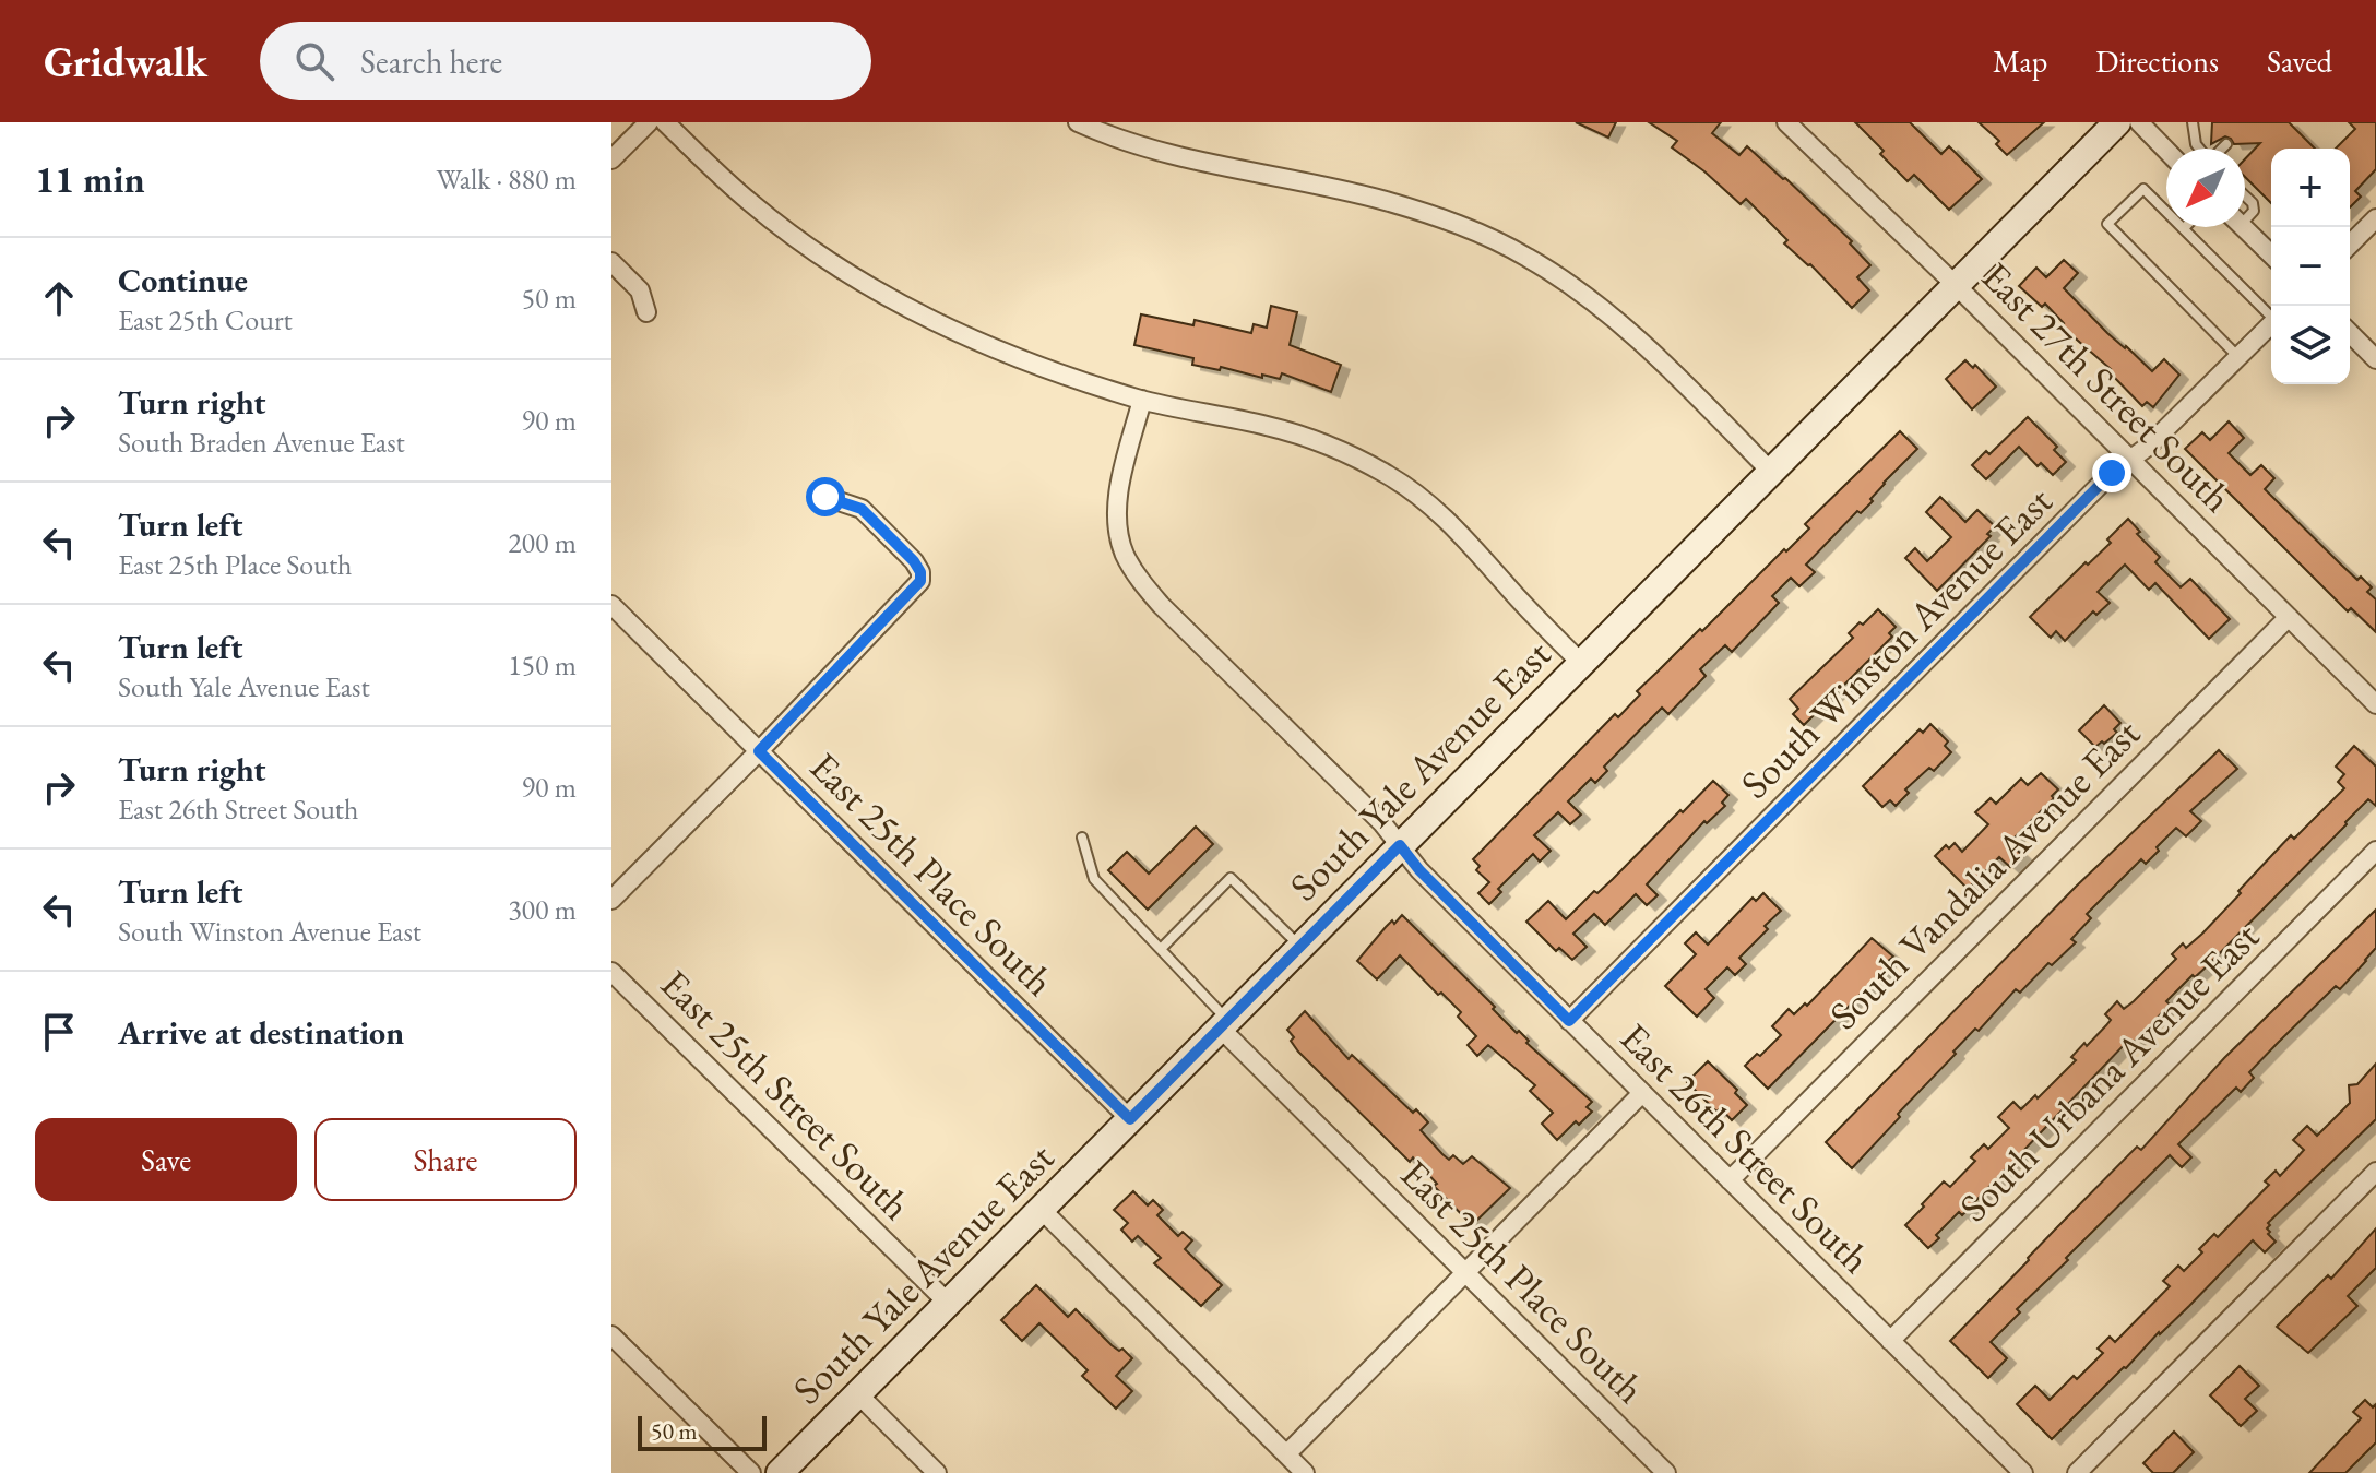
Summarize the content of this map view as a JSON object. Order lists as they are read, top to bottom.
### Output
{
  "streets": {
    "main road": ["South Yale Avenue East"],
    "street": [
      "East 27th Street South",
      "South Winston Avenue East",
      "East 25th Place South",
      "South Vandalia Avenue East",
      "South Urbana Avenue East",
      "East 25th Street South",
      "East 26th Street South"
    ]
  },
  "crossings": [
    ["East 27th Street South", "South Winston Avenue East"],
    ["East 27th Street South", "South Yale Avenue East"],
    ["East 27th Street South", "South Vandalia Avenue East"],
    ["South Winston Avenue East", "East 26th Street South"],
    ["South Yale Avenue East", "East 25th Place South"],
    ["South Yale Avenue East", "East 25th Street South"],
    ["South Yale Avenue East", "East 26th Street South"],
    ["South Vandalia Avenue East", "East 26th Street South"],
    ["South Urbana Avenue East", "East 26th Street South"]
  ],
  "scale_bar": "50 m",
  "north": "bottom left",
  "page": {
    "header": "Gridwalk",
    "search": "Search here",
    "nav": ["Map", "Directions", "Saved"],
    "heading": ["11 min", "Walk · 880 m"],
    "map_buttons": ["+", "−"],
    "list": [
      ["Continue", "East 25th Court", "50 m"],
      ["Turn right", "South Braden Avenue East", "90 m"],
      ["Turn left", "East 25th Place South", "200 m"],
      ["Turn left", "South Yale Avenue East", "150 m"],
      ["Turn right", "East 26th Street South", "90 m"],
      ["Turn left", "South Winston Avenue East", "300 m"],
      "Arrive at destination"
    ],
    "buttons": ["Save", "Share"],
    "scale": "50 m"
  }
}
